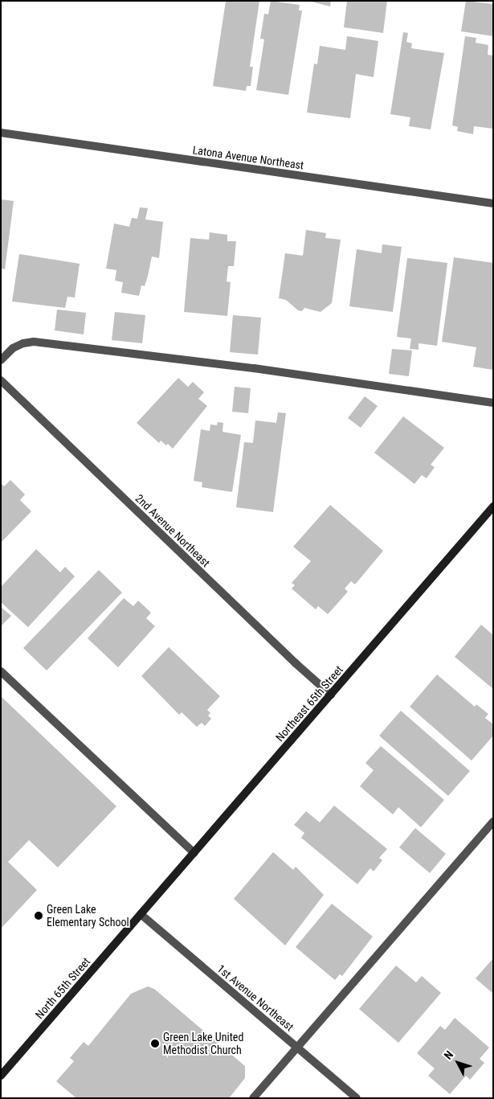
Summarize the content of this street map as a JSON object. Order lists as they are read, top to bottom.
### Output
{
  "streets": {
    "main road": ["Northeast 65th Street", "North 65th Street"],
    "street": ["Latona Avenue Northeast", "2nd Avenue Northeast", "1st Avenue Northeast"]
  },
  "crossings": [
    ["2nd Avenue Northeast", "Northeast 65th Street"],
    ["Northeast 65th Street", "North 65th Street"],
    ["Northeast 65th Street", "1st Avenue Northeast"],
    ["North 65th Street", "1st Avenue Northeast"]
  ],
  "places": ["Green Lake Elementary School", "Green Lake United Methodist Church"],
  "north": "top left"
}
